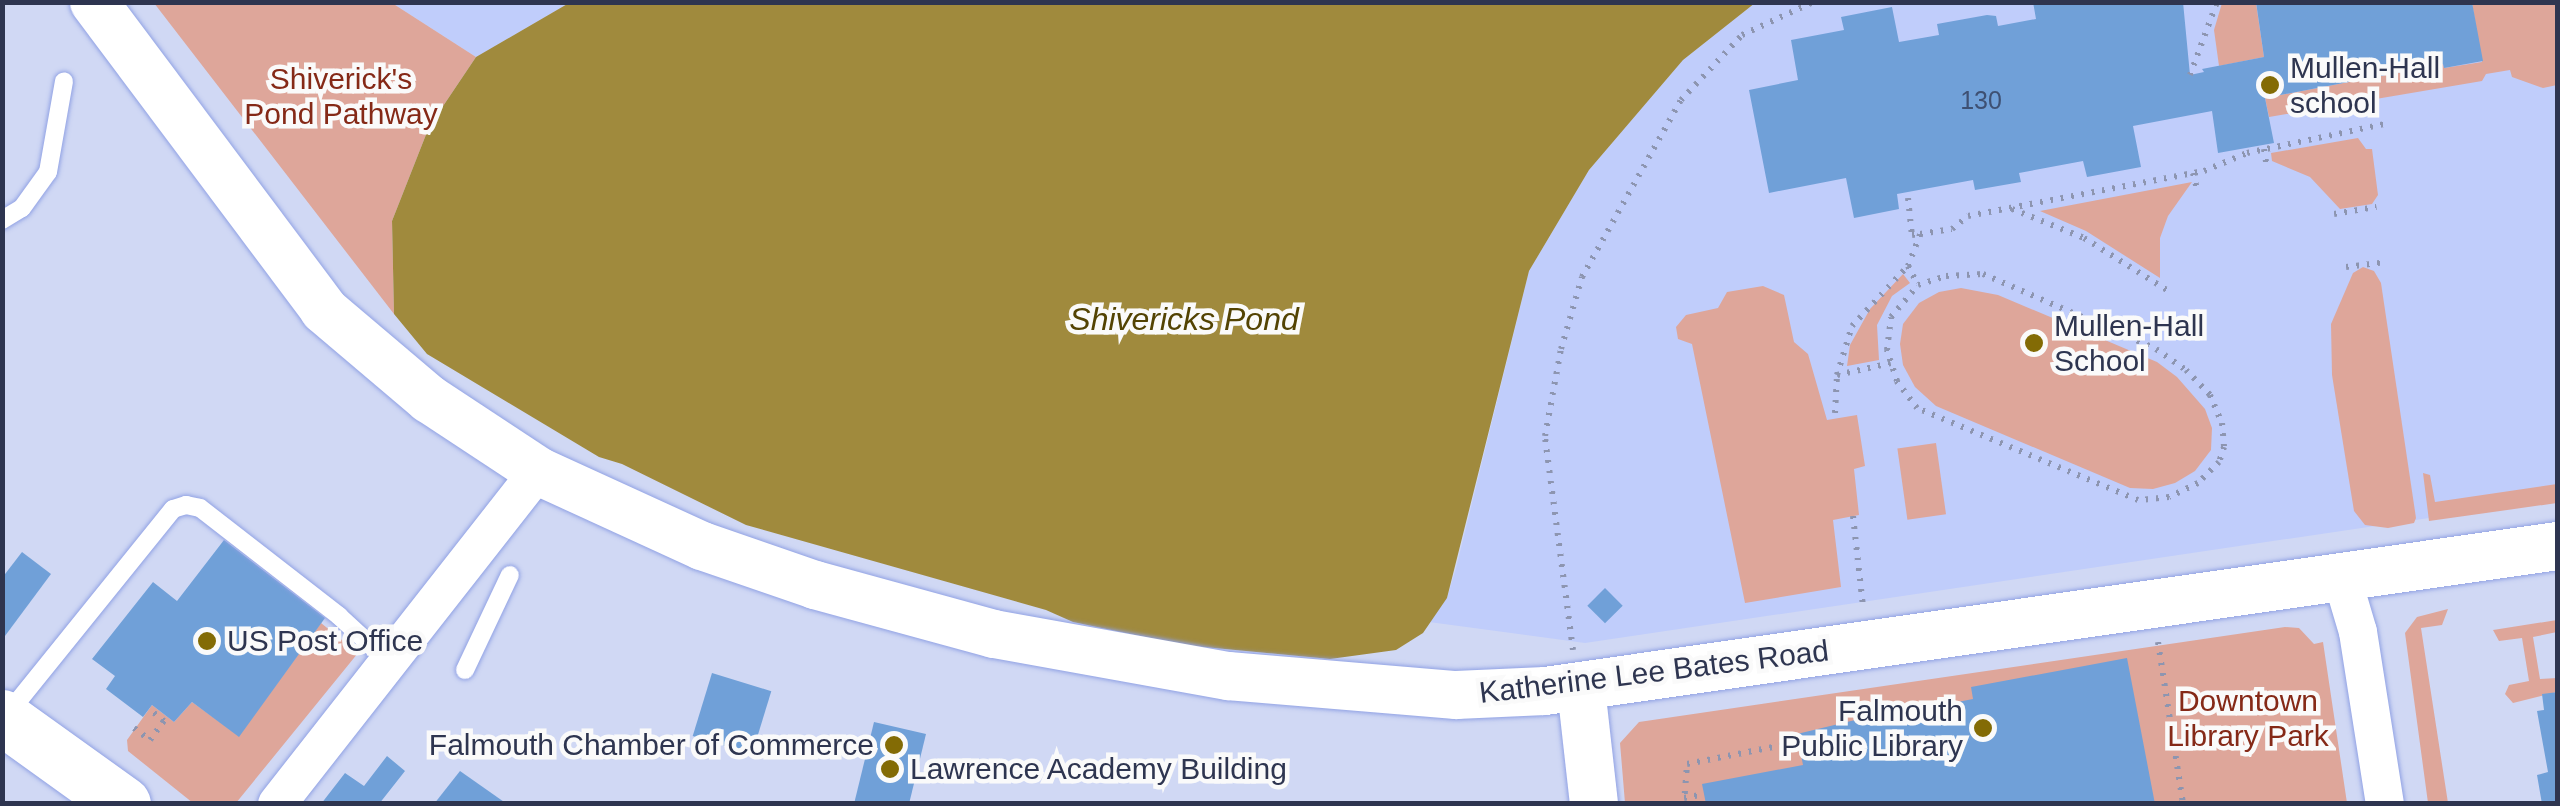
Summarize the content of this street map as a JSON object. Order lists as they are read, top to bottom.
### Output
{
  "streets": {
    "street": ["Katherine Lee Bates Road"]
  },
  "water": ["Shivericks Pond"],
  "parks": ["Shiverick's Pond Pathway", "Downtown Library Park"],
  "places": [
    "Mullen-Hall school",
    "Mullen-Hall School",
    "US Post Office",
    "Falmouth Public Library",
    "Falmouth Chamber of Commerce",
    "Lawrence Academy Building"
  ],
  "house_numbers": ["130"]
}
